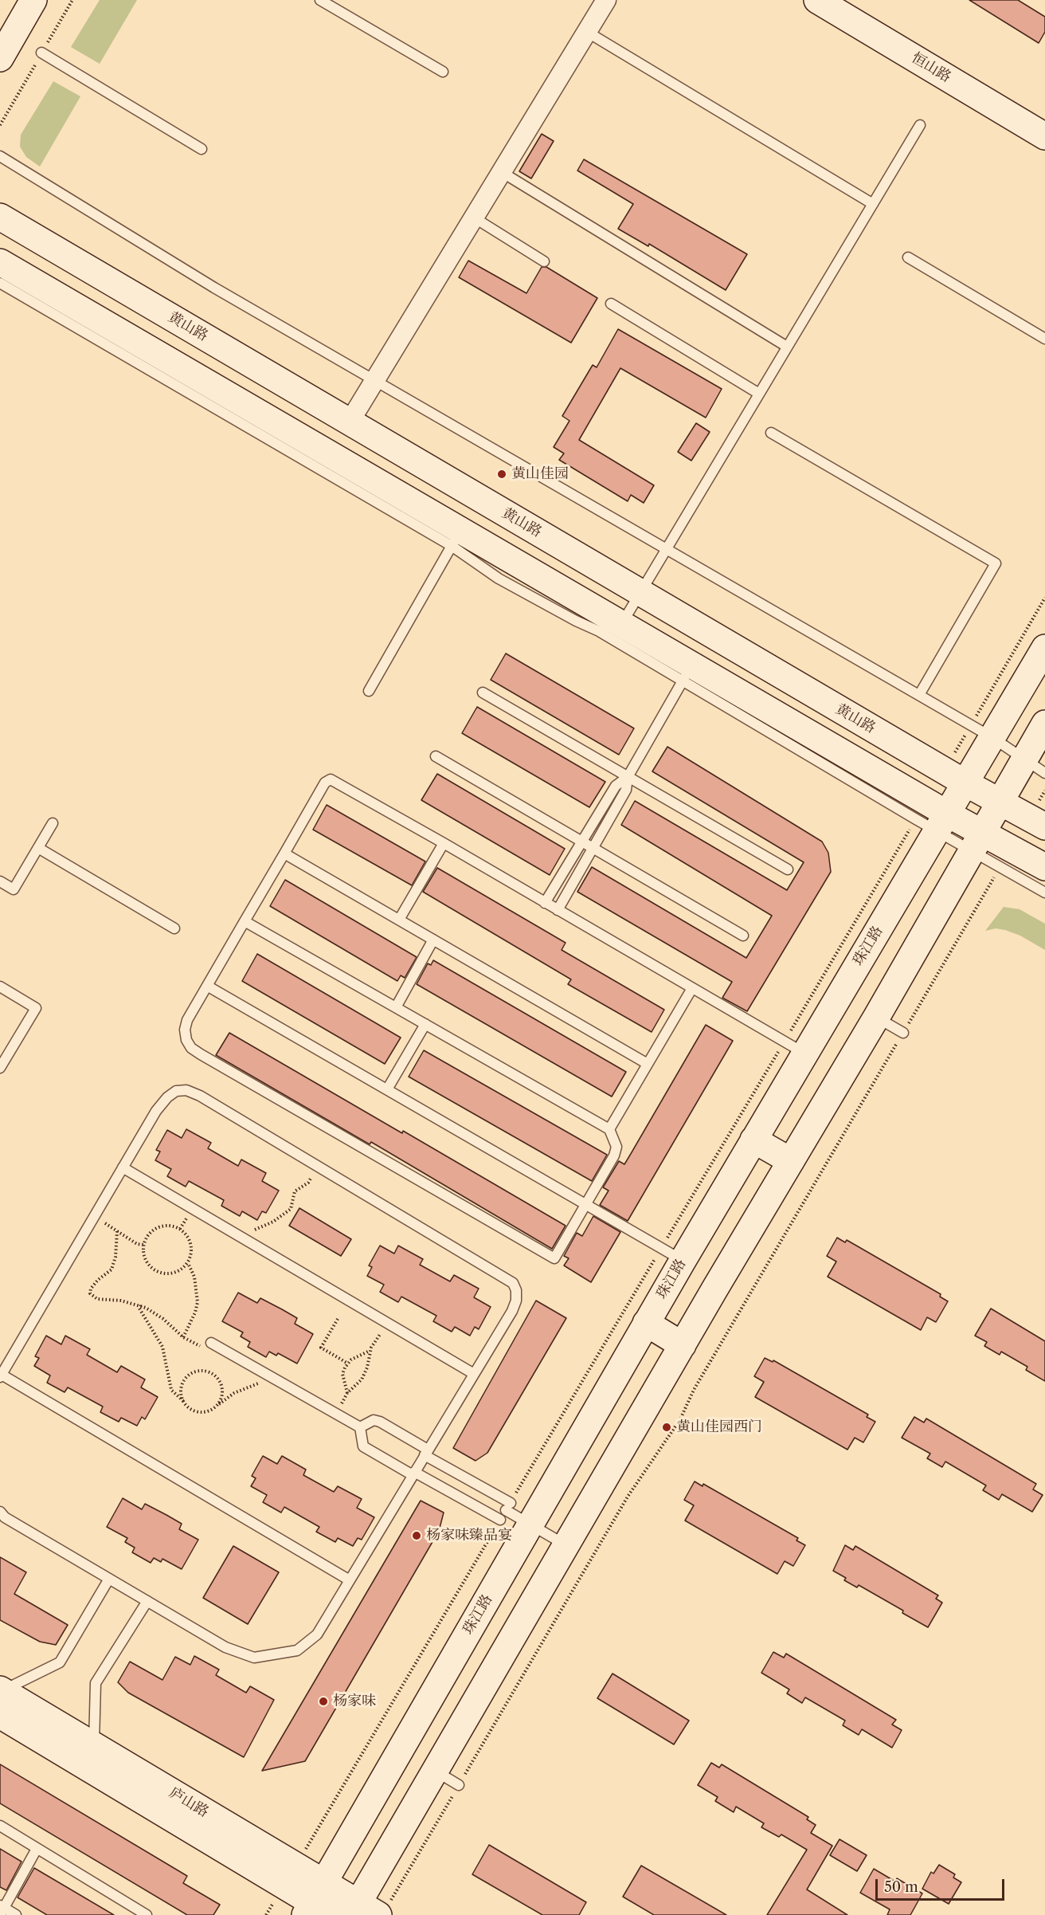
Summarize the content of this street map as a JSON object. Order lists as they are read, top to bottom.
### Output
{
  "streets": {
    "street": [
      "恒山路",
      "黄山路",
      "珠江路",
      "庐山路"
    ]
  },
  "crossings": [
    ["黄山路", "珠江路"],
    ["珠江路", "庐山路"]
  ],
  "places": [
    "黄山佳园",
    "黄山佳园西门",
    "杨家味臻品宴",
    "杨家味"
  ],
  "scale_bar": "50 m"
}
